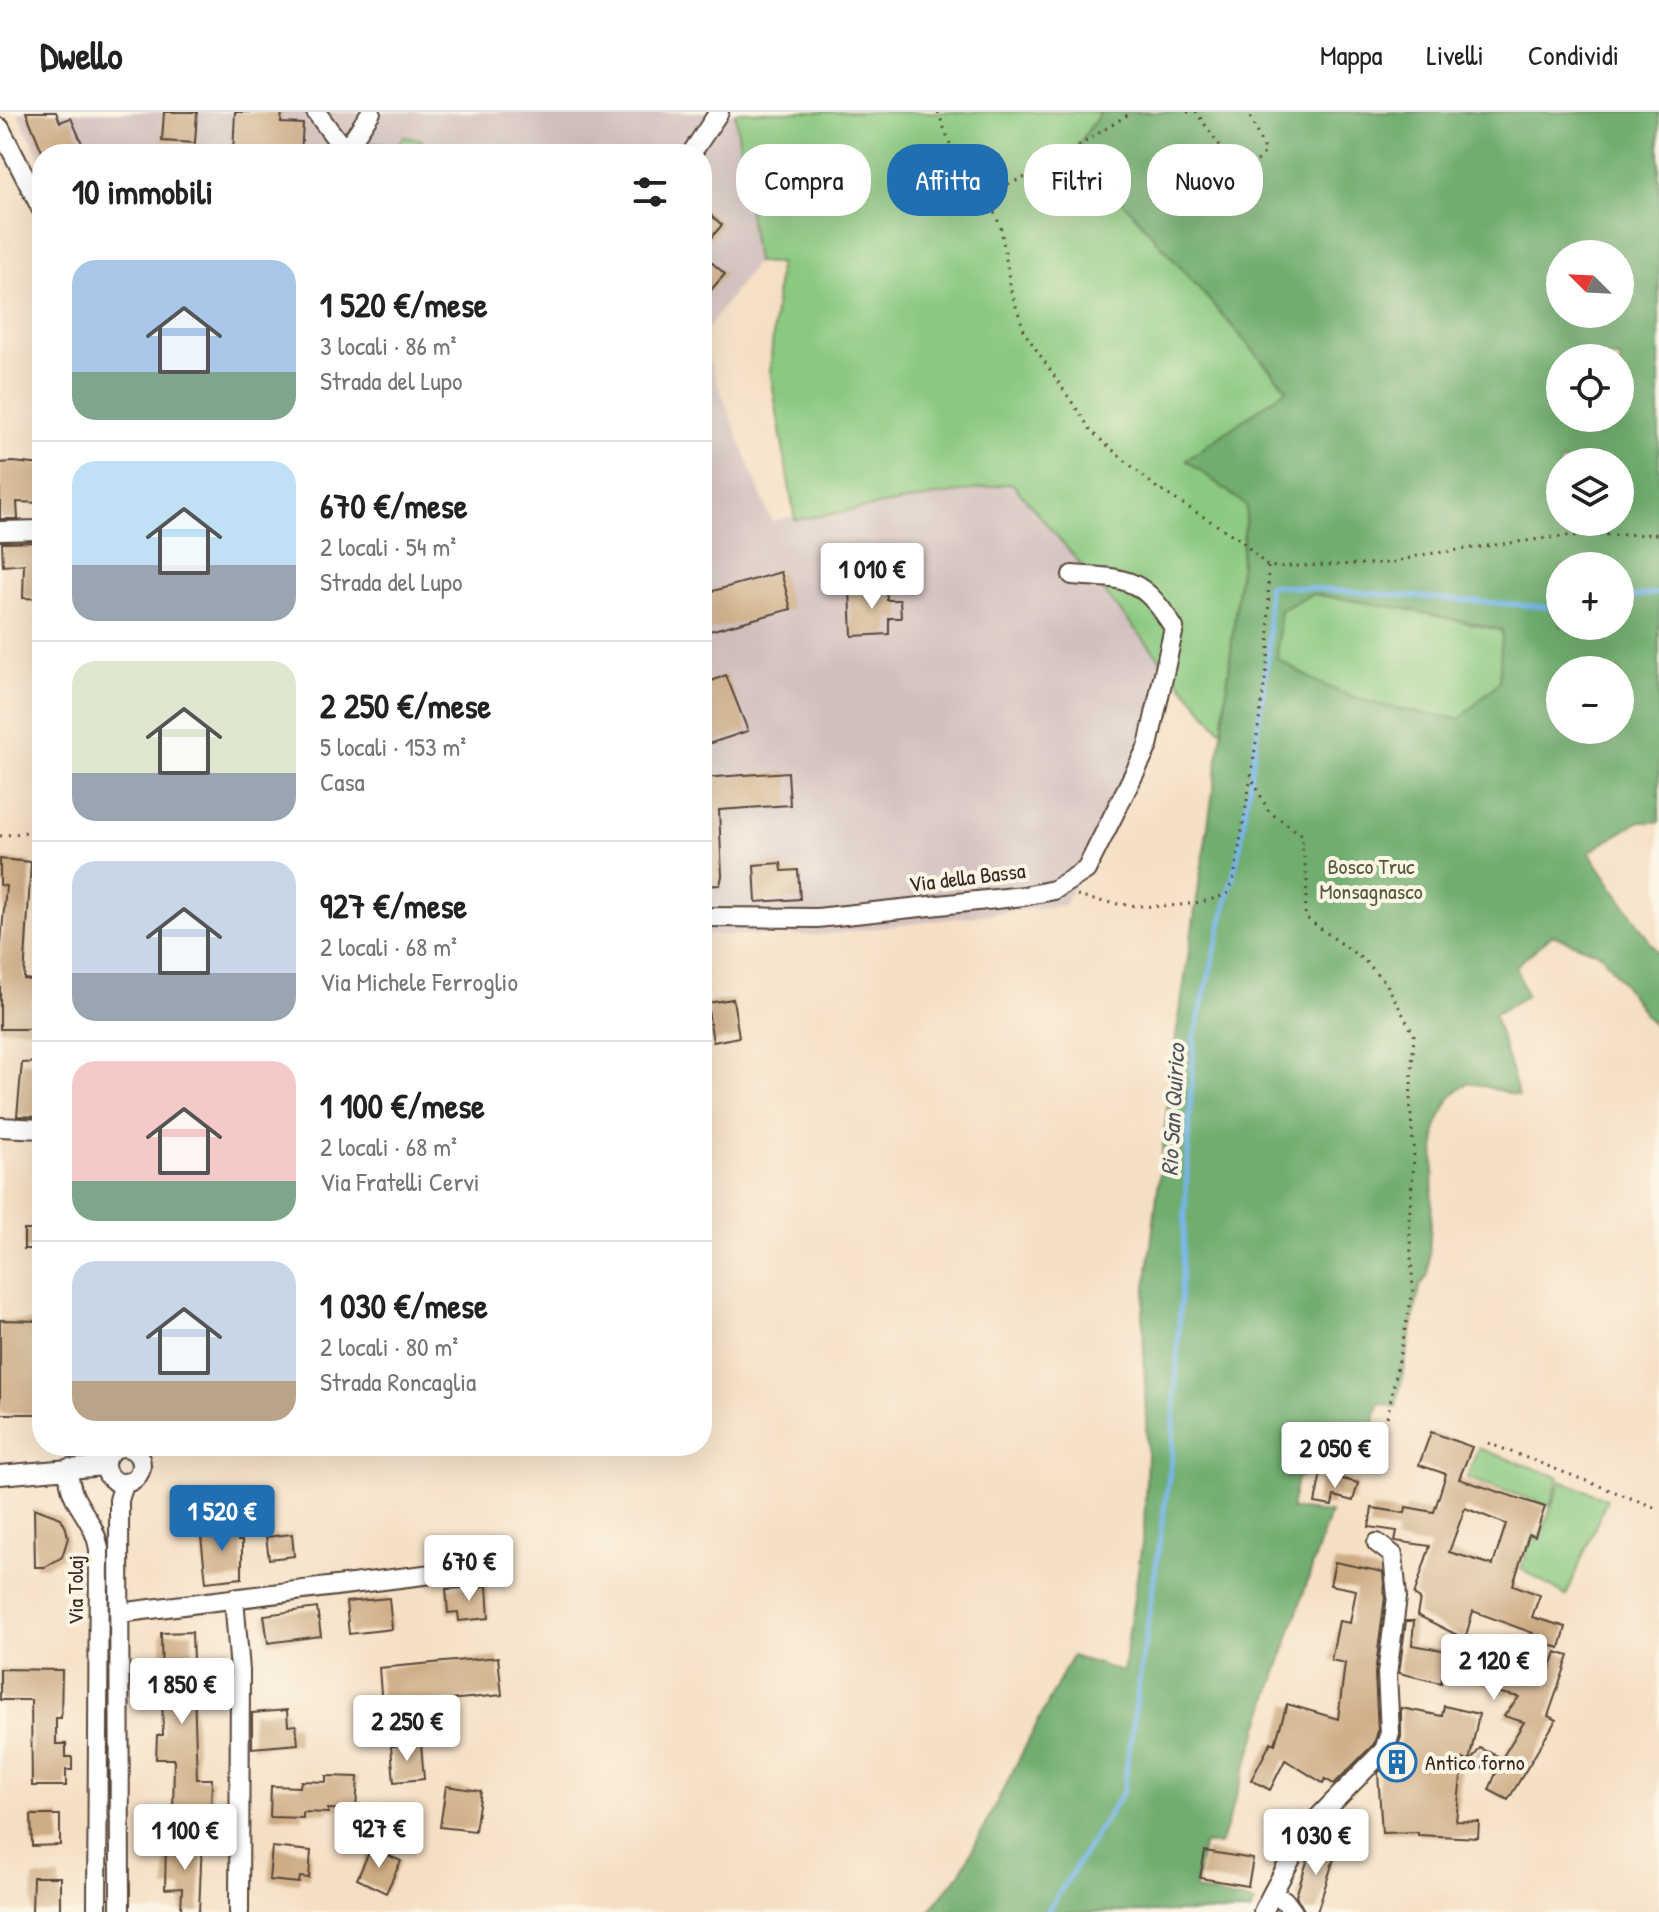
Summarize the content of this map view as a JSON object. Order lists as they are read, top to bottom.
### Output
{
  "streets": {
    "street": ["Via della Bassa", "Via Tolaj"]
  },
  "water": ["Rio San Quirico"],
  "parks": ["Bosco Truc Monsagnasco"],
  "places": {
    "building": ["Antico forno"]
  },
  "north": "top left",
  "page": {
    "header": "Dwello",
    "nav": ["Mappa", "Livelli", "Condividi"],
    "chip": [
      "Compra",
      "Affitta",
      "Filtri",
      "Nuovo"
    ],
    "heading": "10 immobili",
    "map_buttons": ["+", "−"],
    "list": [
      {
        "name": "1 520 €/mese",
        "note": "3 locali · 86 m² · Strada del Lupo"
      },
      {
        "name": "670 €/mese",
        "note": "2 locali · 54 m² · Strada del Lupo"
      },
      {
        "name": "2 250 €/mese",
        "note": "5 locali · 153 m² · Casa"
      },
      {
        "name": "927 €/mese",
        "note": "2 locali · 68 m² · Via Michele Ferroglio"
      },
      {
        "name": "1 100 €/mese",
        "note": "2 locali · 68 m² · Via Fratelli Cervi"
      },
      {
        "name": "1 030 €/mese",
        "note": "2 locali · 80 m² · Strada Roncaglia"
      }
    ],
    "price": [
      "1 010 €",
      "2 050 €",
      "1 520 €",
      "670 €",
      "2 120 €",
      "1 850 €",
      "2 250 €",
      "927 €",
      "1 100 €",
      "1 030 €"
    ]
  }
}
